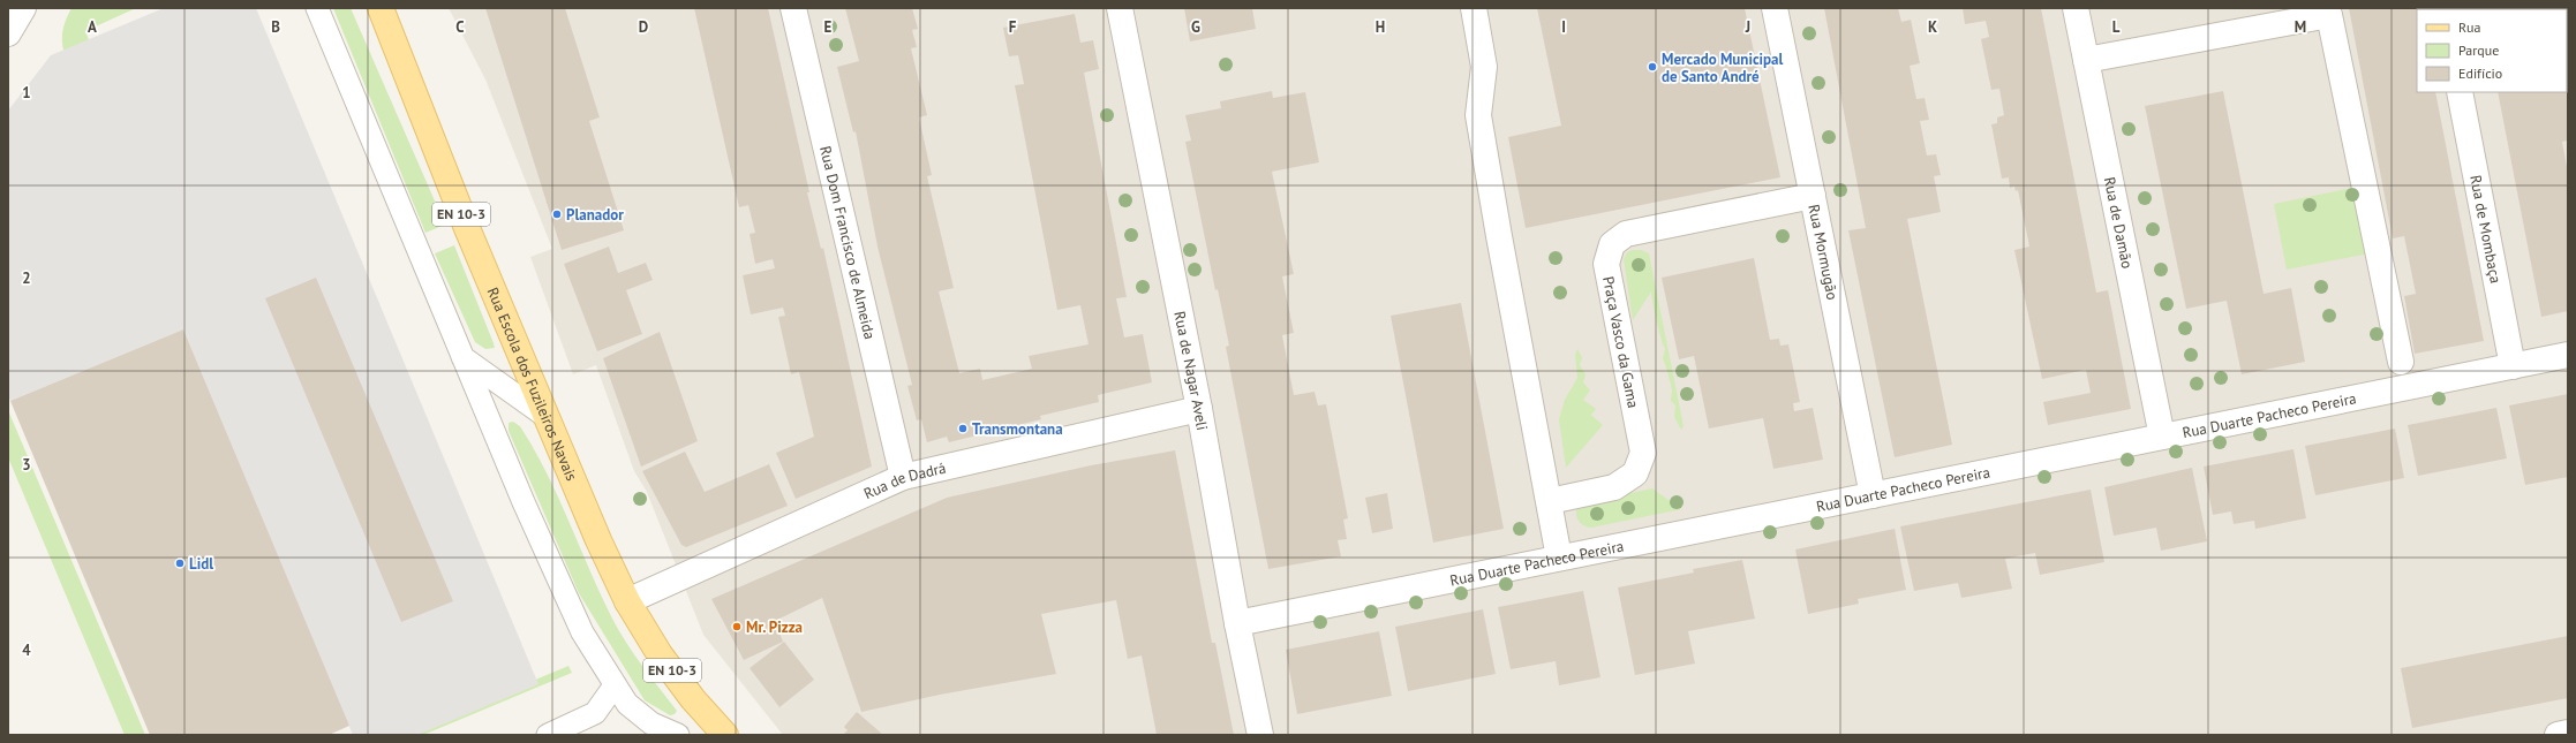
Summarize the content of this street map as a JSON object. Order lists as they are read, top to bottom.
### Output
{
  "streets": {
    "main road": ["EN 10-3", "Rua Escola dos Fuzileiros Navais"],
    "street": [
      "Rua de Damão",
      "Rua de Mombaça",
      "Rua Dom Francisco de Almeida",
      "Rua Mormugão",
      "Praça Vasco da Gama",
      "Rua de Nagar Aveli",
      "Rua Duarte Pacheco Pereira",
      "Rua de Dadrá"
    ]
  },
  "crossings": [
    ["Rua de Damão", "Rua Duarte Pacheco Pereira"],
    ["Rua de Mombaça", "Rua Duarte Pacheco Pereira"],
    ["Rua Dom Francisco de Almeida", "Rua de Dadrá"],
    ["Rua Mormugão", "Praça Vasco da Gama"],
    ["Rua Mormugão", "Rua Duarte Pacheco Pereira"],
    ["Rua de Nagar Aveli", "Rua Duarte Pacheco Pereira"],
    ["Rua de Nagar Aveli", "Rua de Dadrá"],
    ["Rua Escola dos Fuzileiros Navais", "Rua de Dadrá"]
  ],
  "places": [
    "Mercado Municipal de Santo André",
    "Planador",
    "Transmontana",
    "Lidl",
    "Mr. Pizza"
  ],
  "legend": ["Rua", "Parque", "Edifício"],
  "grid": {
    "columns": [
      "A",
      "B",
      "C",
      "D",
      "E",
      "F",
      "G",
      "H",
      "I",
      "J",
      "K",
      "L",
      "M"
    ],
    "rows": [
      "1",
      "2",
      "3",
      "4"
    ]
  }
}
